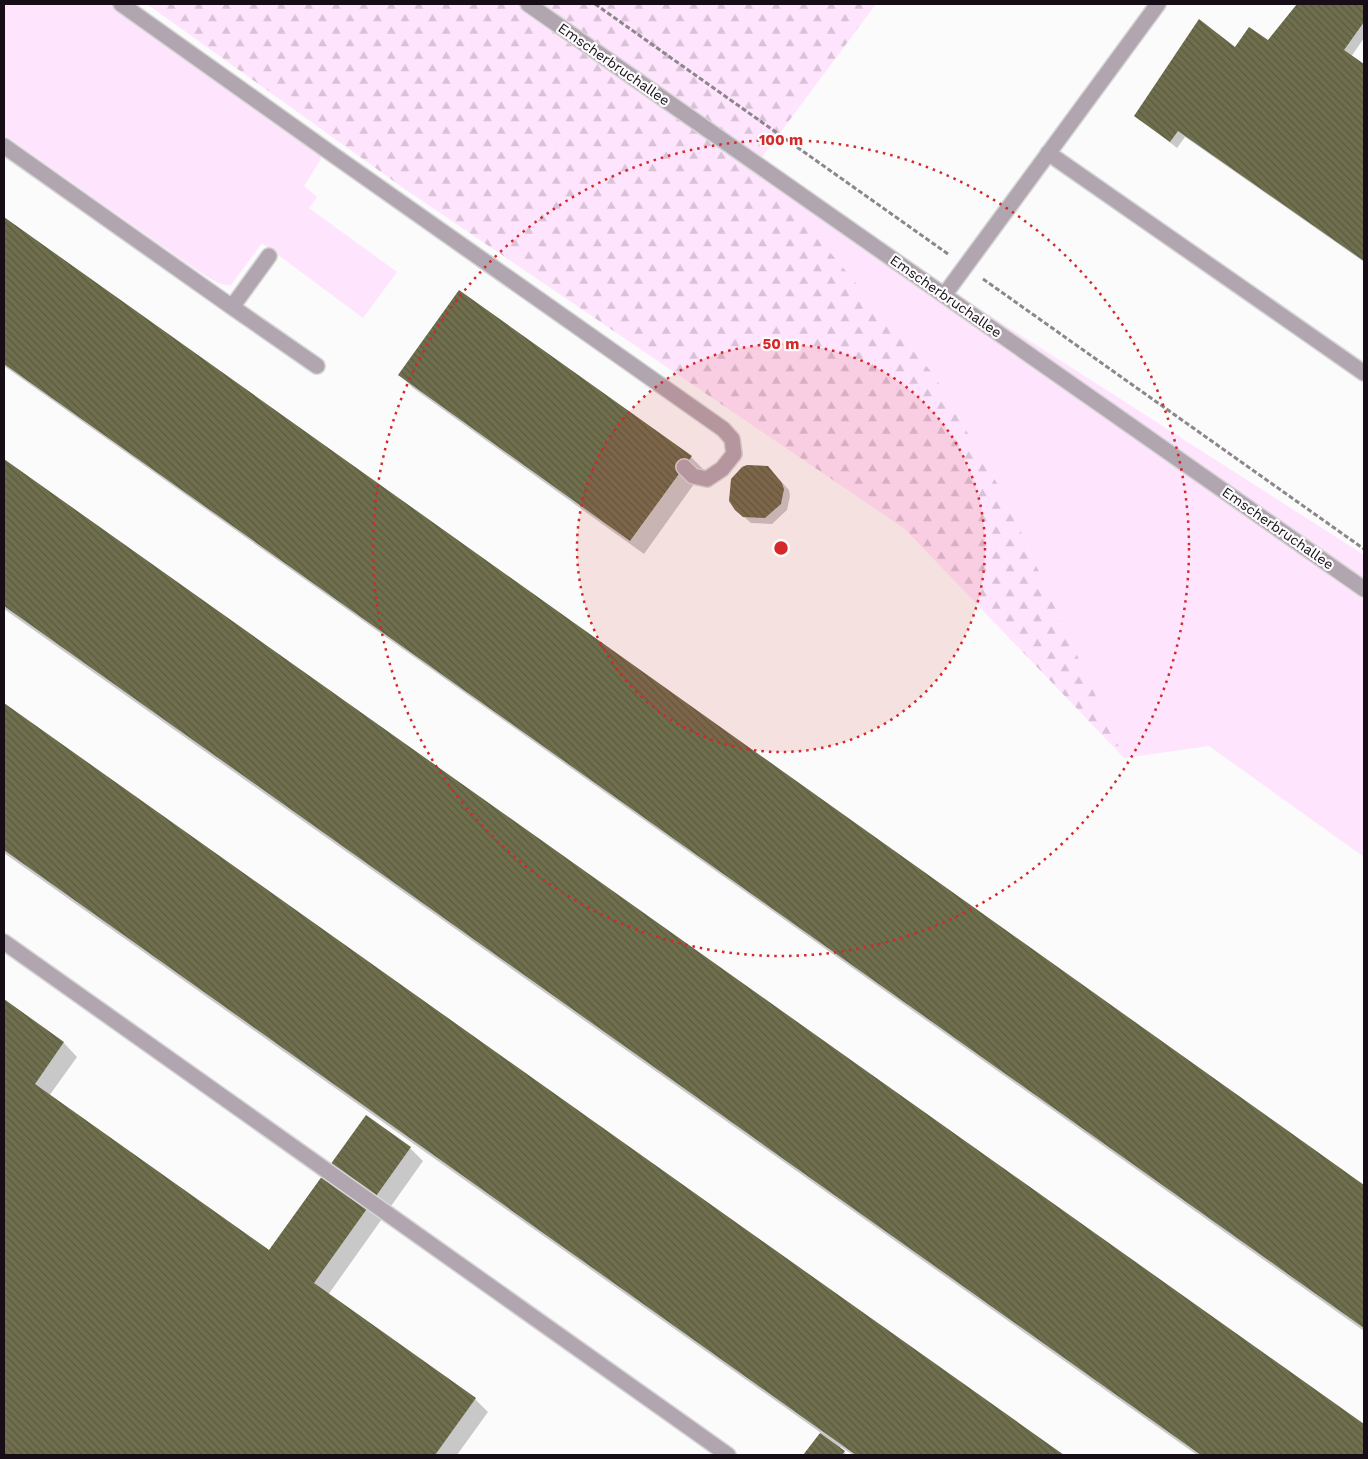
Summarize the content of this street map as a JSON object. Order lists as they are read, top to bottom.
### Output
{
  "streets": {
    "street": ["Emscherbruchallee"]
  },
  "rings": ["100 m", "50 m"]
}
